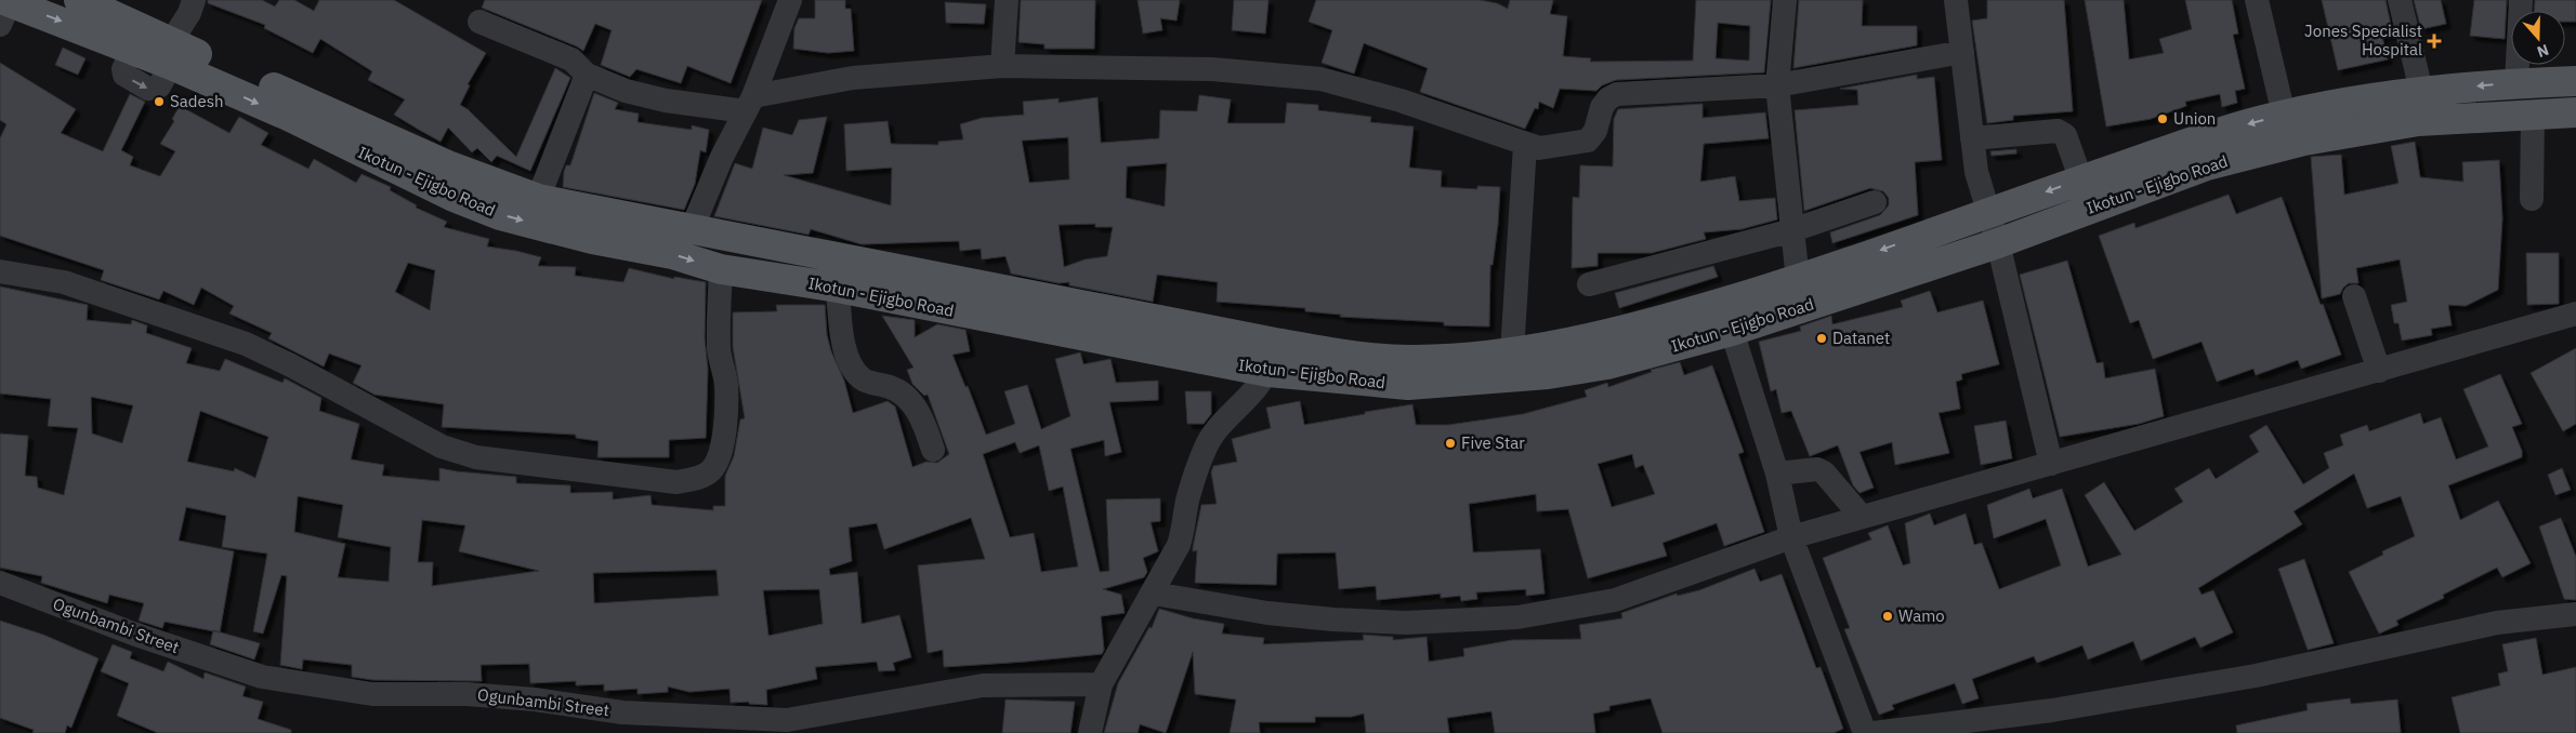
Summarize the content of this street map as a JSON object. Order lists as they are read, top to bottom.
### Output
{
  "streets": {
    "main road": ["Ikotun - Ejigbo Road"],
    "street": ["Ogunbambi Street"]
  },
  "places": {
    "health": ["Jones Specialist Hospital"],
    "other": [
      "Sadesh",
      "Union",
      "Datanet",
      "Five Star",
      "Wamo"
    ]
  },
  "north": "bottom"
}
